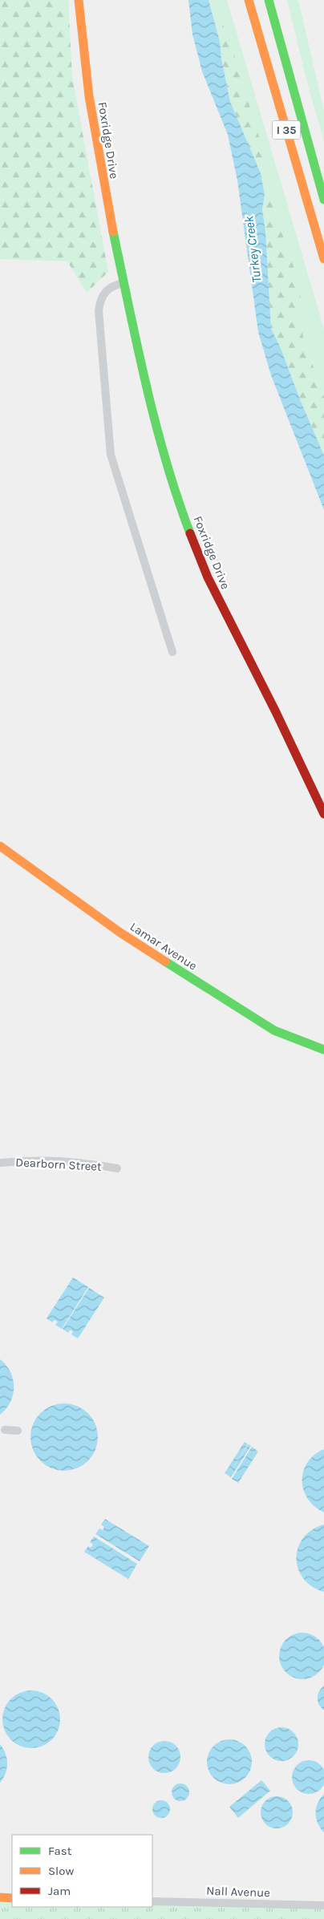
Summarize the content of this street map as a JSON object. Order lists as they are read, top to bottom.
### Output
{
  "streets": {
    "main road": ["I 35", "Foxridge Drive", "Lamar Avenue"],
    "street": ["Dearborn Street", "Nall Avenue"]
  },
  "water": ["Turkey Creek"],
  "legend": ["Fast", "Slow", "Jam"]
}
